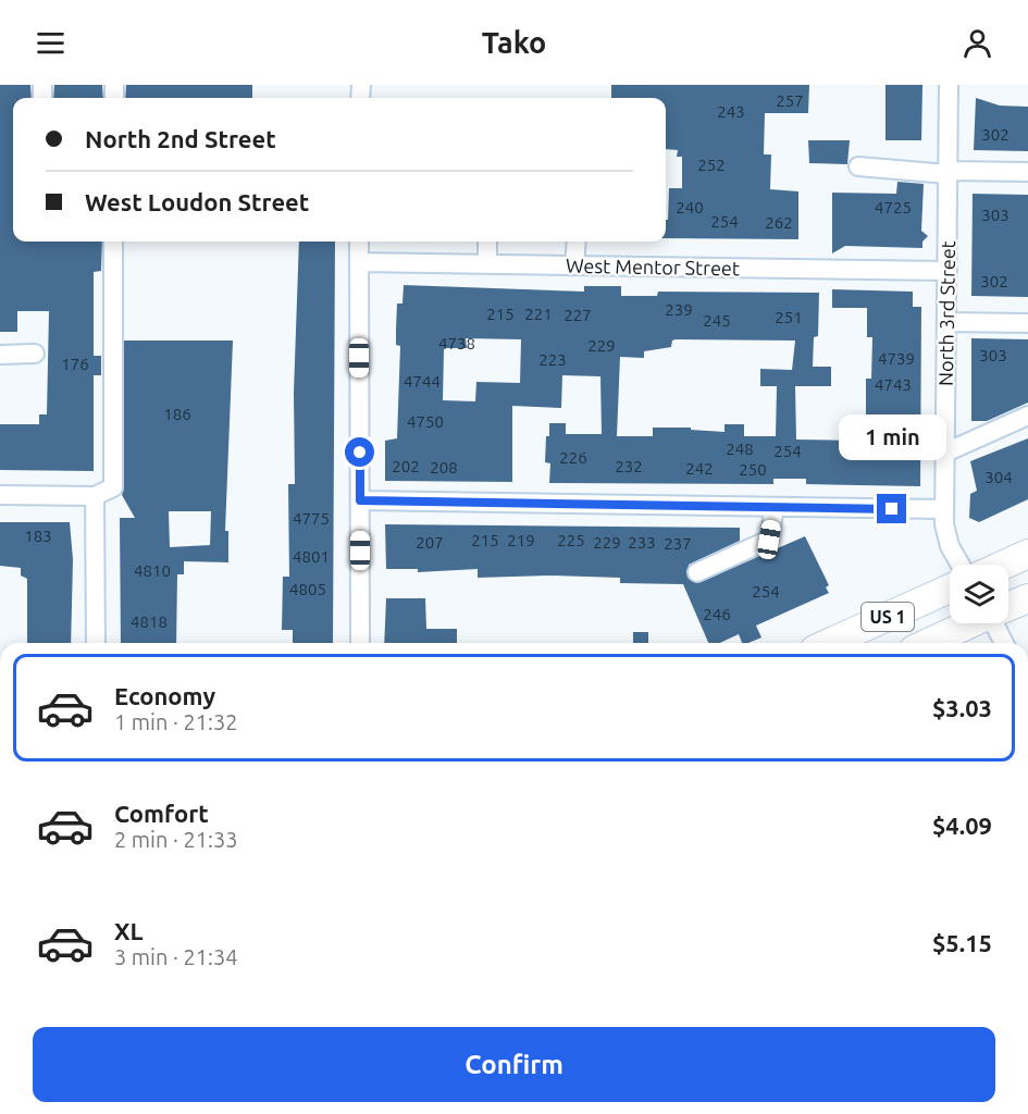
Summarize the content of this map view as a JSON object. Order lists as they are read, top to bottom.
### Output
{
  "streets": {
    "highway": ["US 1"],
    "street": ["West Mentor Street", "North 3rd Street"]
  },
  "crossings": [
    ["West Mentor Street", "North 3rd Street"]
  ],
  "house_numbers": [
    "257",
    "243",
    "302",
    "252",
    "240",
    "4725",
    "303",
    "254",
    "262",
    "302",
    "239",
    "215",
    "221",
    "227",
    "251",
    "245",
    "4738",
    "229",
    "303",
    "4739",
    "223",
    "176",
    "4744",
    "4743",
    "186",
    "4750",
    "248",
    "254",
    "226",
    "202",
    "232",
    "208",
    "242",
    "250",
    "304",
    "4775",
    "183",
    "215",
    "219",
    "225",
    "207",
    "229",
    "233",
    "237",
    "4801",
    "4810",
    "4805",
    "254",
    "246",
    "4818"
  ],
  "page": {
    "header": "Tako",
    "banner": ["North 2nd Street", "West Loudon Street"],
    "bubble": "1 min",
    "list": [
      {
        "name": "Economy",
        "note": "1 min · 21:32",
        "value": "$3.03"
      },
      {
        "name": "Comfort",
        "note": "2 min · 21:33",
        "value": "$4.09"
      },
      {
        "name": "XL",
        "note": "3 min · 21:34",
        "value": "$5.15"
      }
    ],
    "buttons": "Confirm"
  }
}
